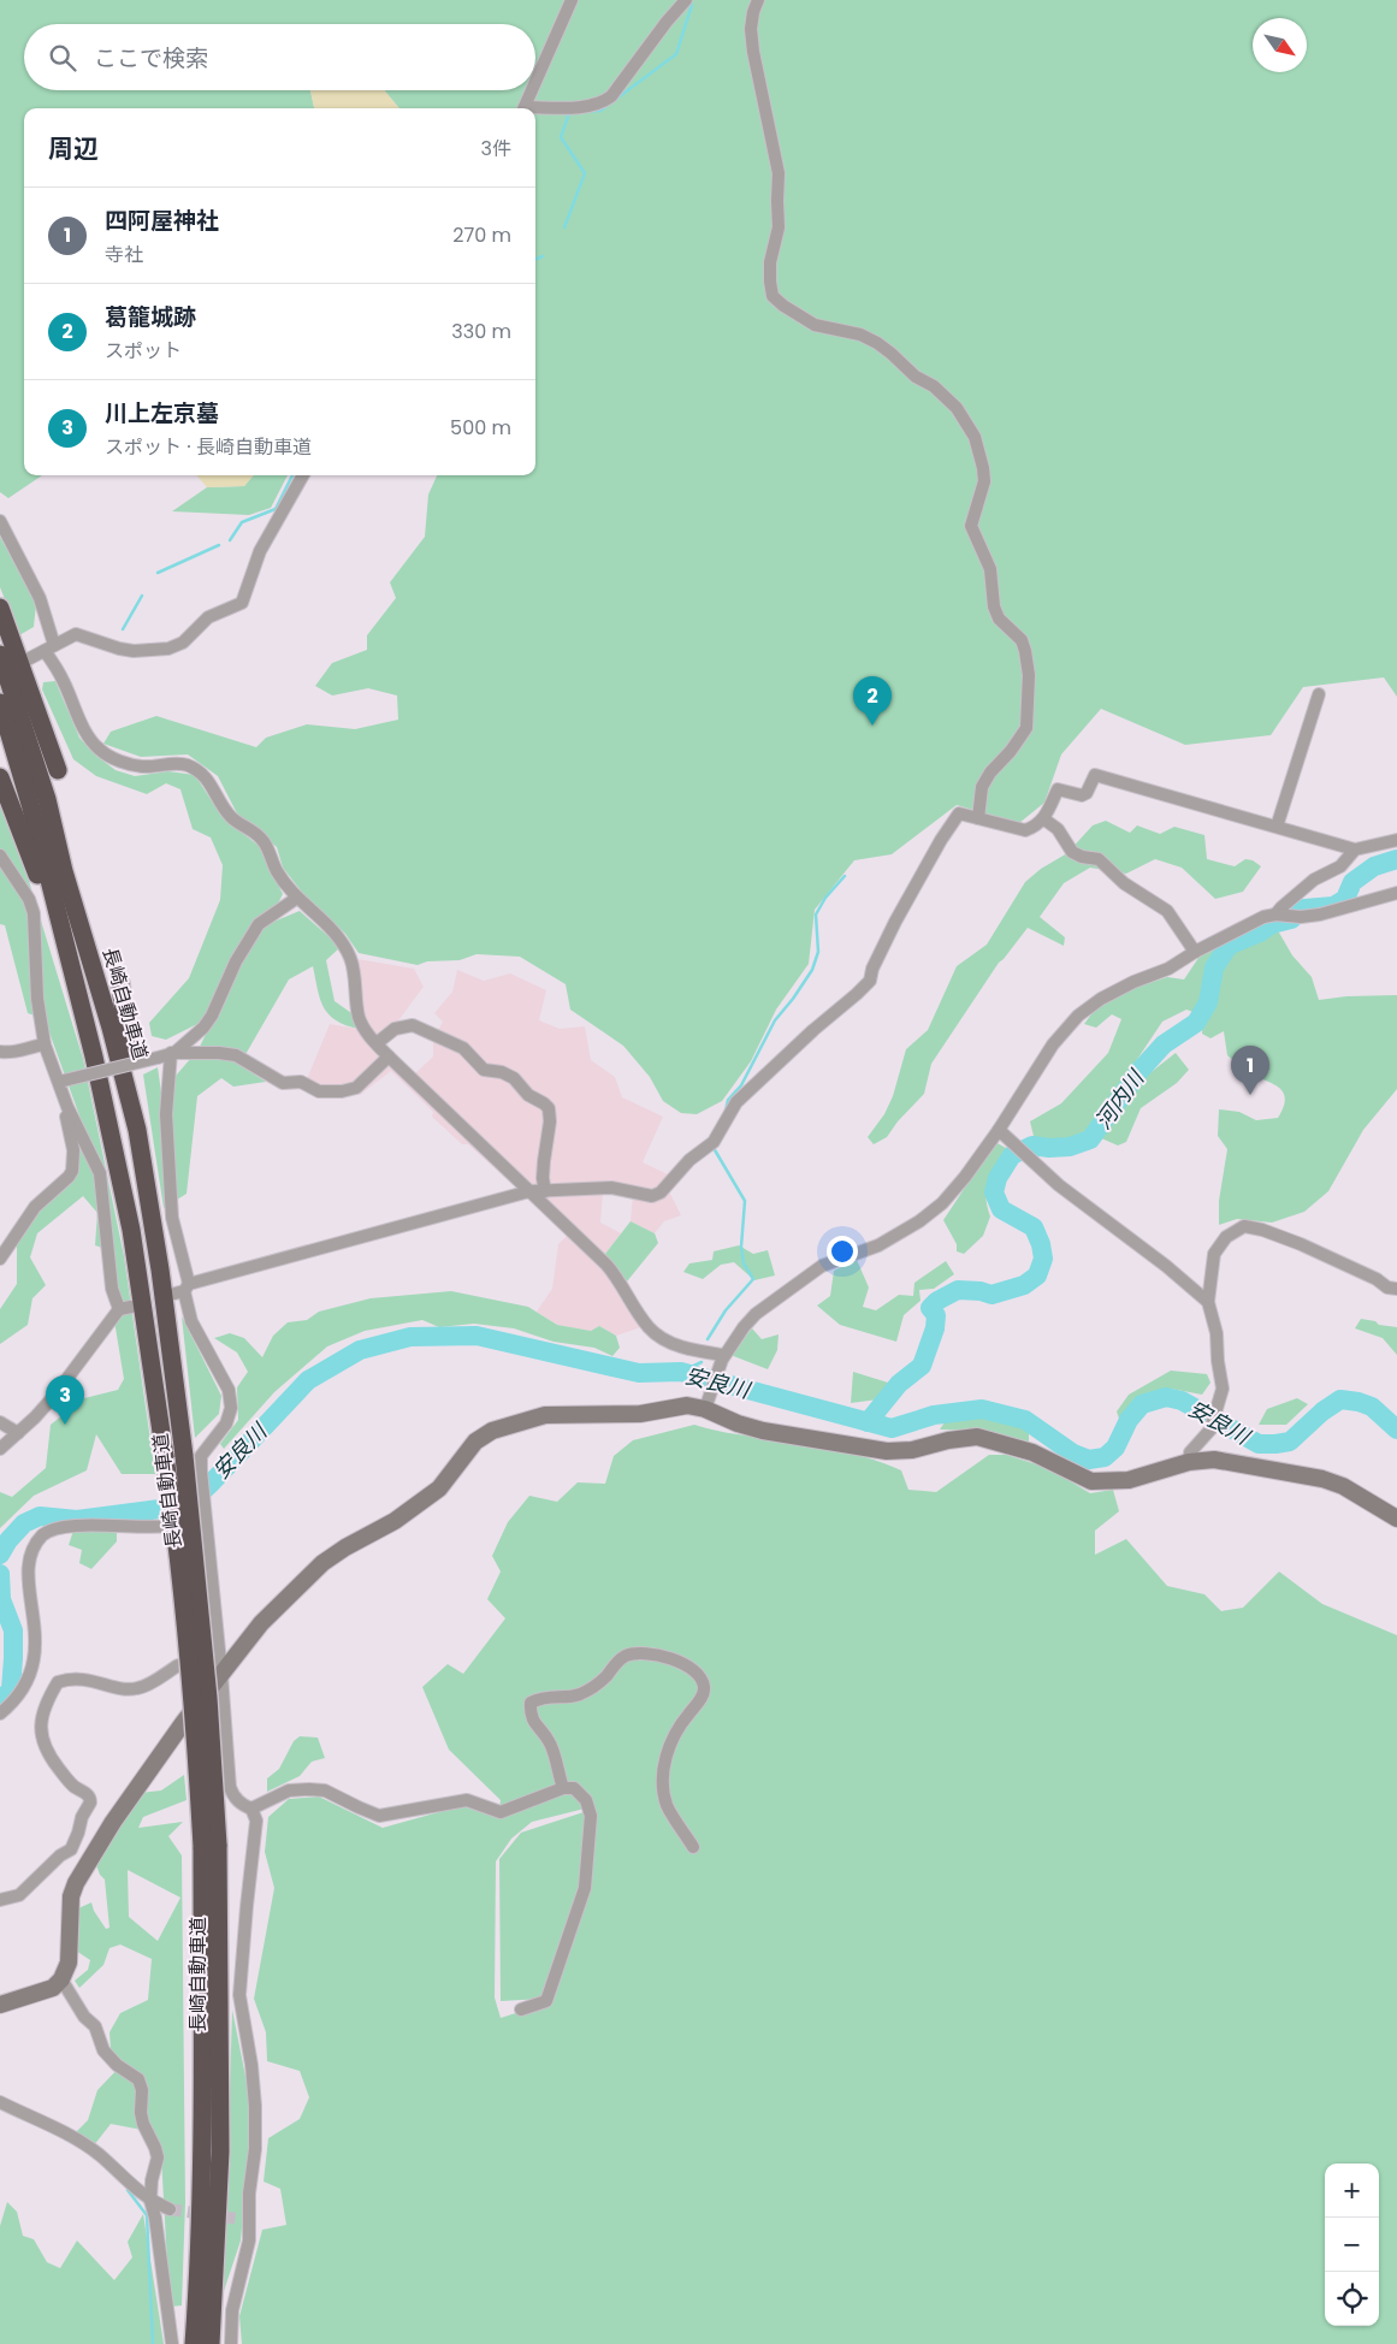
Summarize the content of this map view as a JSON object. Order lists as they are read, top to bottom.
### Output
{
  "streets": {
    "highway": ["長崎自動車道"]
  },
  "water": ["河内川", "安良川"],
  "north": "bottom right",
  "page": {
    "search": "ここで検索",
    "heading": ["周辺", "3件"],
    "list": [
      {
        "mark": "1",
        "name": "四阿屋神社",
        "note": "寺社",
        "value": "270 m"
      },
      {
        "mark": "2",
        "name": "葛籠城跡",
        "note": "スポット",
        "value": "330 m"
      },
      {
        "mark": "3",
        "name": "川上左京墓",
        "note": "スポット · 長崎自動車道",
        "value": "500 m"
      }
    ],
    "pins": ["2", "1", "3"],
    "map_buttons": ["+", "−"]
  }
}
